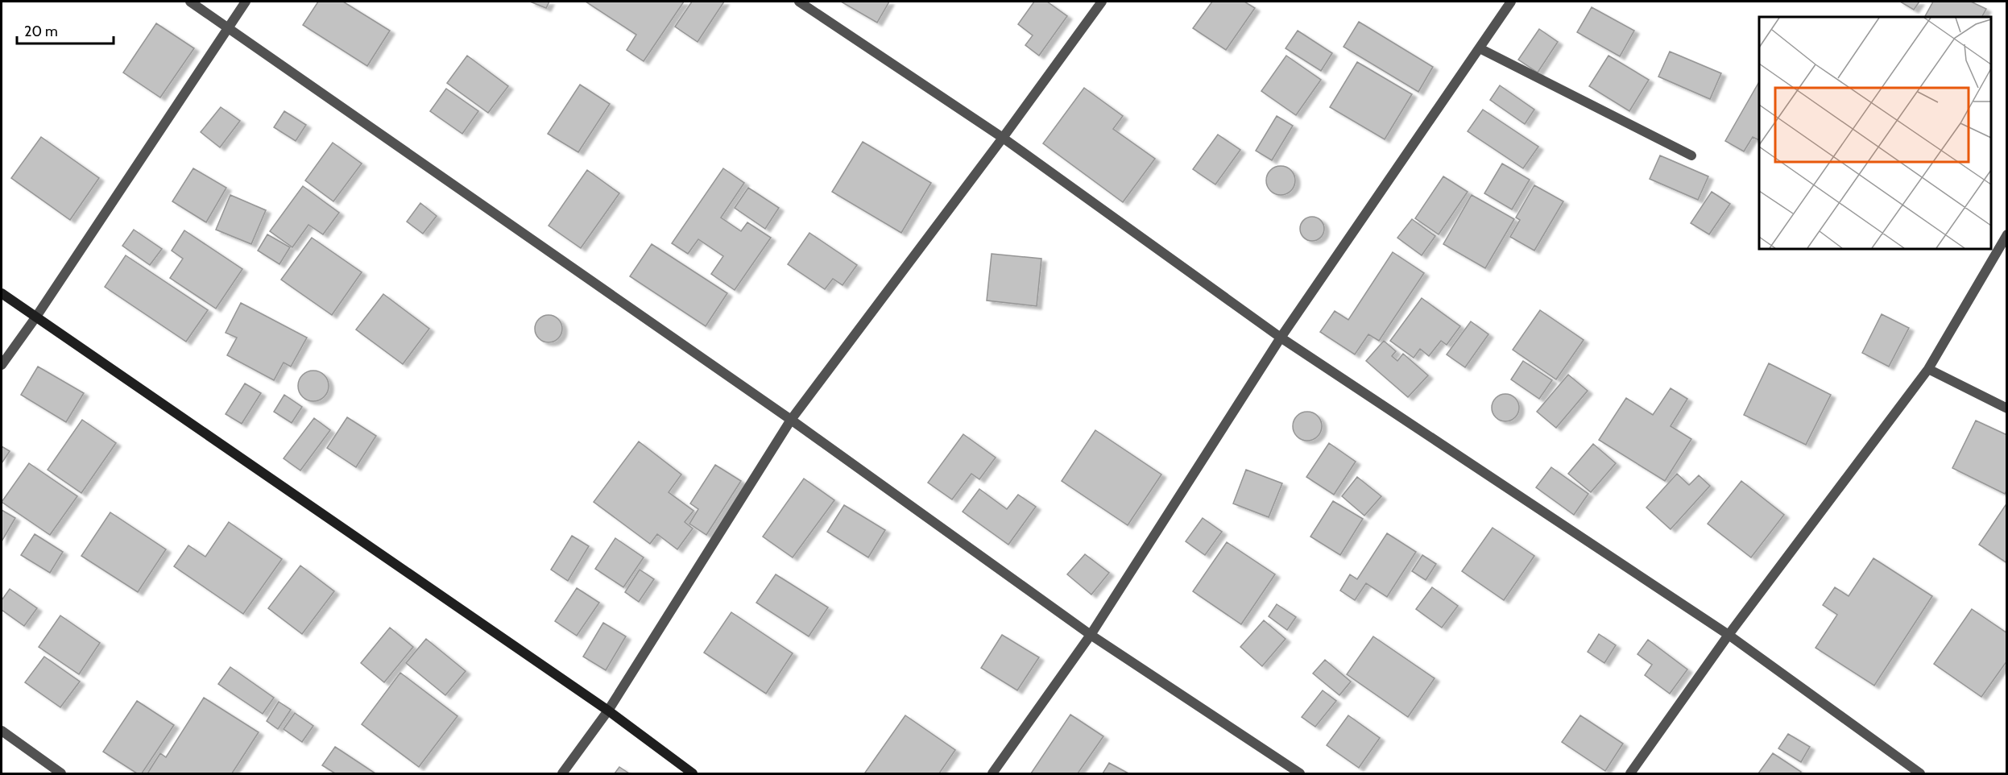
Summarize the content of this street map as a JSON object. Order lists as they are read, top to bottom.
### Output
{
  "scale_bar": "20 m"
}
